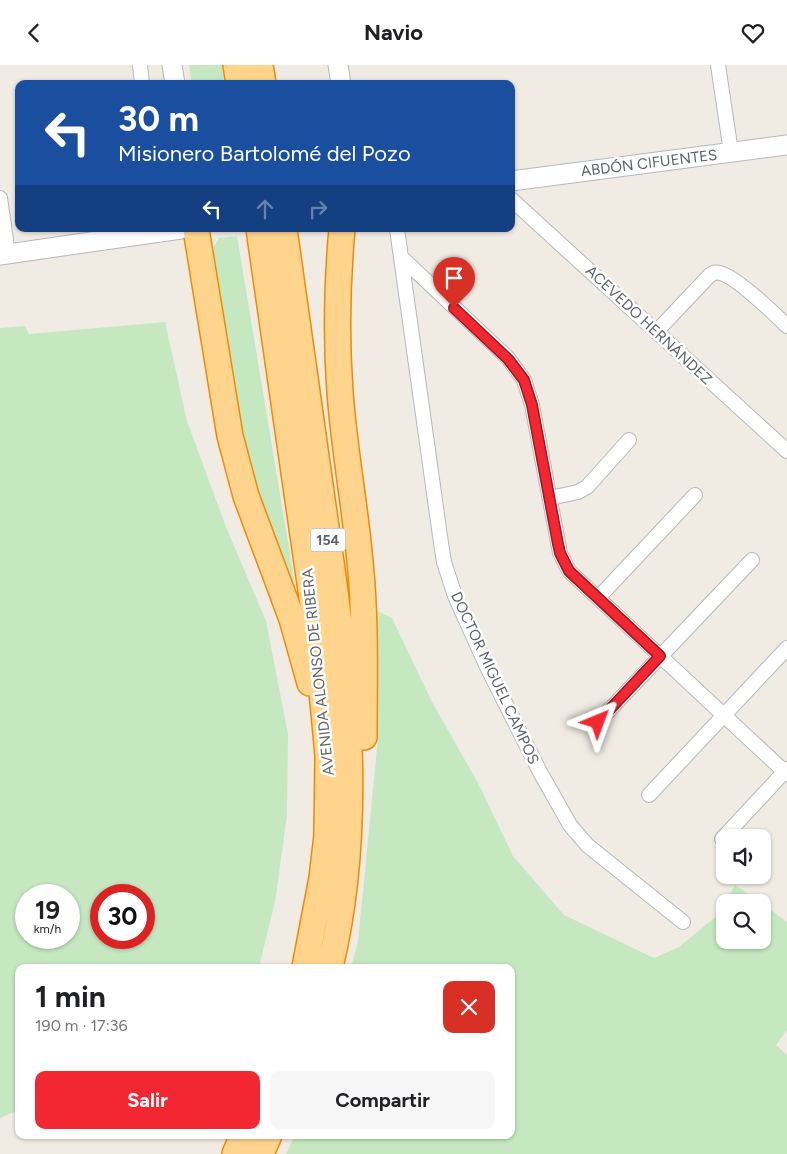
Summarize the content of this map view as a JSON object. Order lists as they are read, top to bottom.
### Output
{
  "streets": {
    "highway": ["154", "AVENIDA ALONSO DE RIBERA"],
    "street": ["ABDÓN CIFUENTES", "ACEVEDO HERNÁNDEZ", "DOCTOR MIGUEL CAMPOS"]
  },
  "page": {
    "header": "Navio",
    "turn": ["30 m", "Misionero Bartolomé del Pozo"],
    "speed": "19 km/h",
    "limit": "30",
    "heading": ["1 min", "190 m · 17:36"],
    "buttons": ["Salir", "Compartir"]
  }
}
